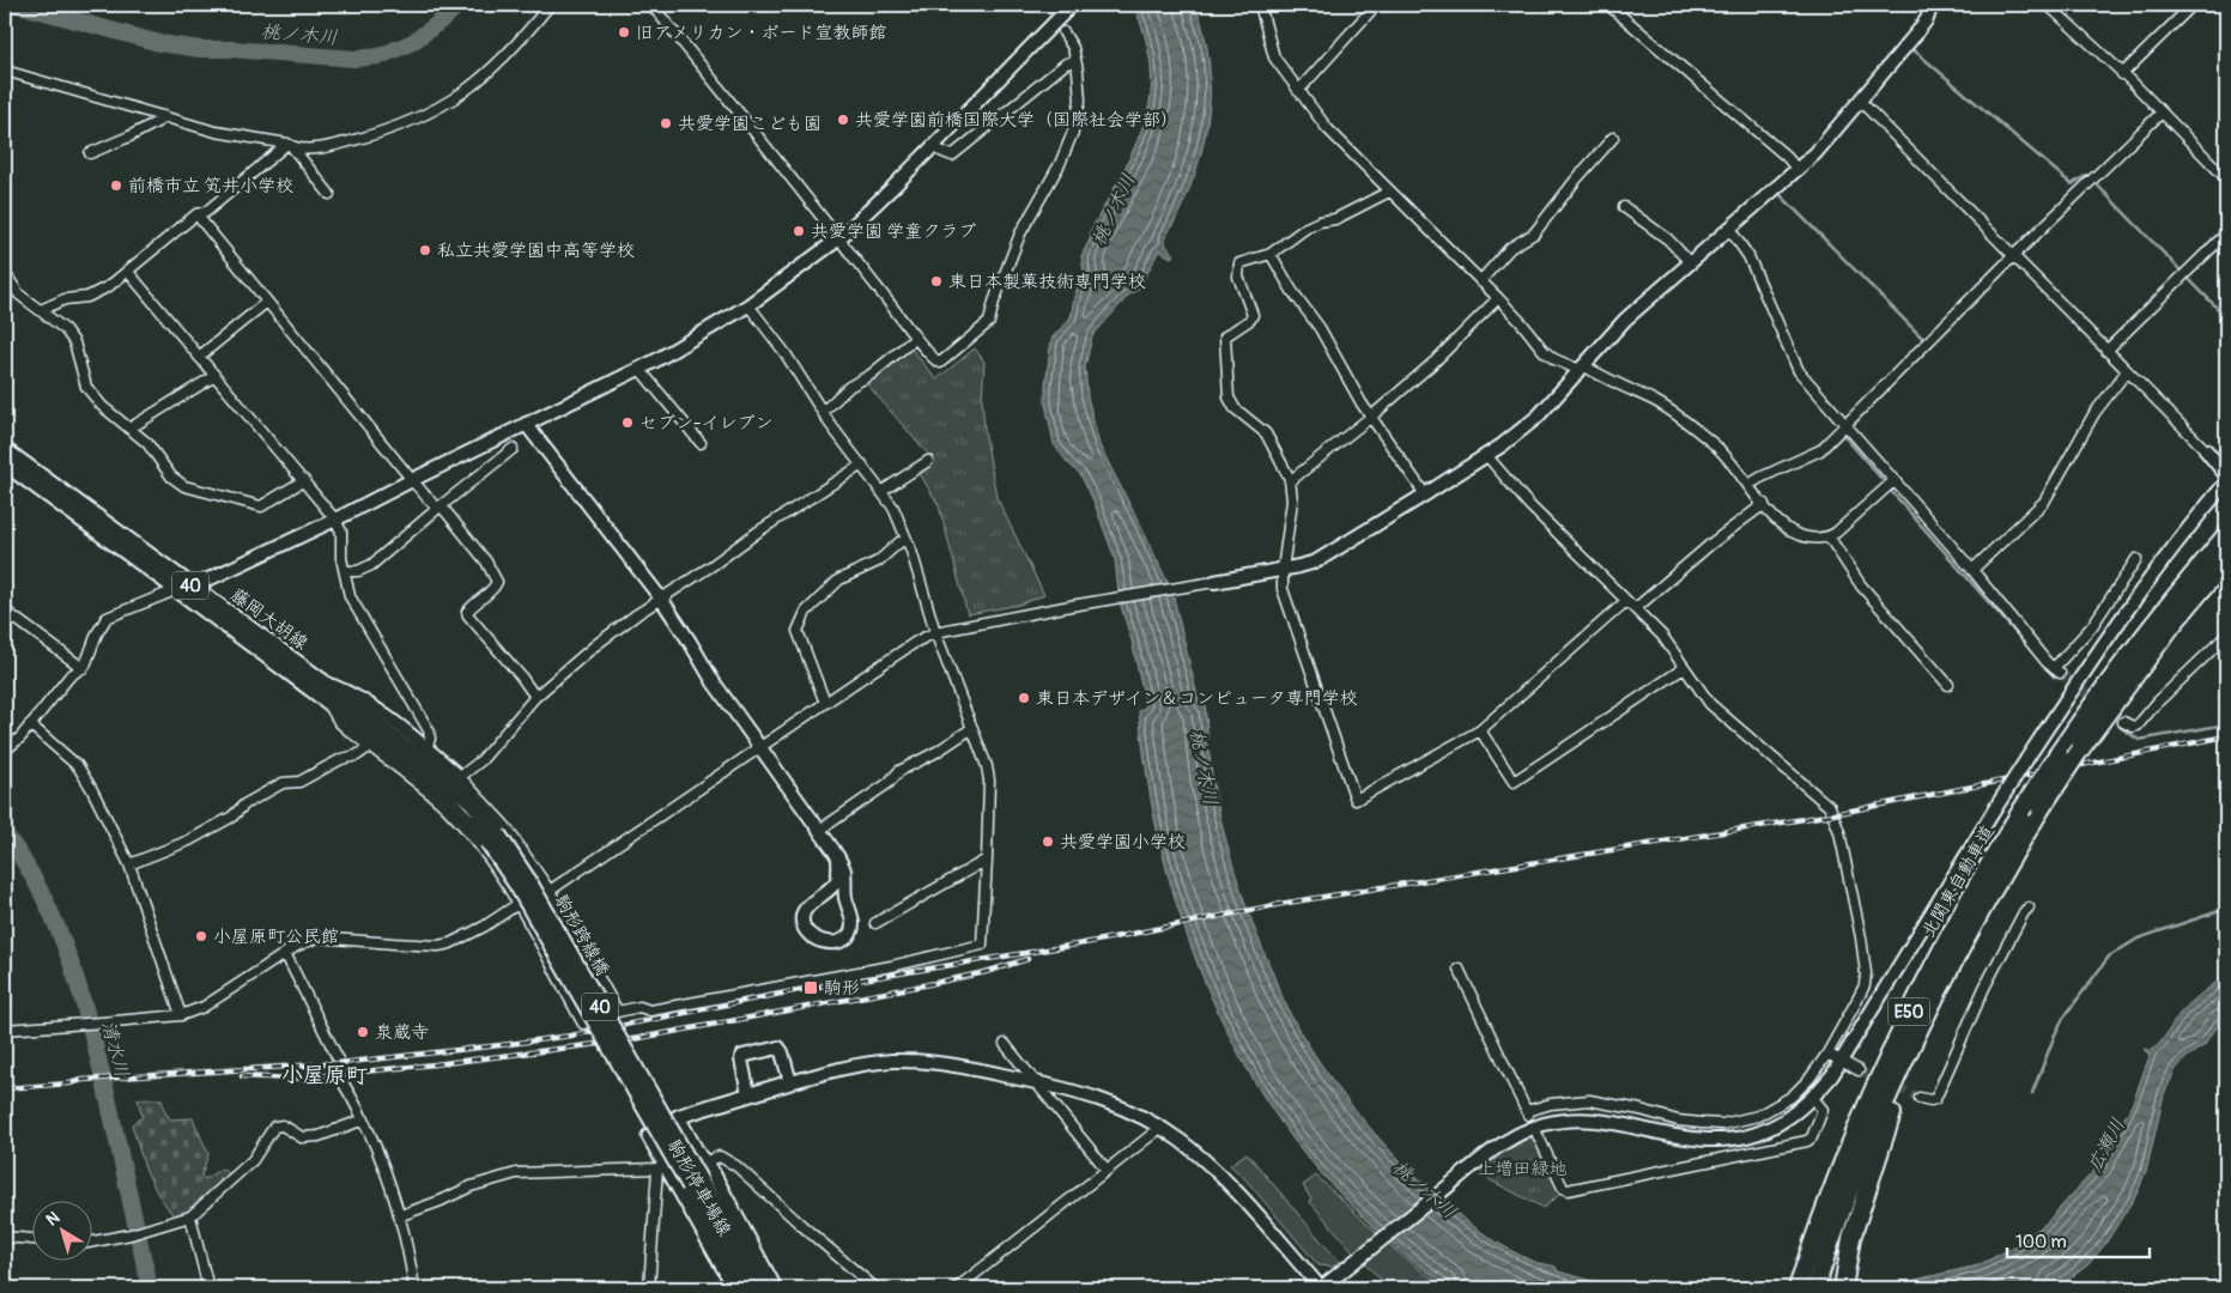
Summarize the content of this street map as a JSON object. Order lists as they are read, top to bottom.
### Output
{
  "streets": {
    "highway": ["北関東自動車道", "E50"],
    "main road": [
      "40",
      "藤岡大胡線",
      "駒形跨線橋",
      "駒形停車場線"
    ]
  },
  "crossings": [
    ["40", "駒形跨線橋"],
    ["藤岡大胡線", "駒形跨線橋"]
  ],
  "districts": ["小屋原町"],
  "water": ["桃ノ木川", "清水川", "広瀬川"],
  "parks": ["上増田緑地"],
  "places": {
    "other": [
      "旧アメリカン・ボード宣教師館",
      "共愛学園前橋国際大学（国際社会学部）",
      "共愛学園こども園",
      "前橋市立 笂井小学校",
      "共愛学園 学童クラブ",
      "私立共愛学園中高等学校",
      "東日本製菓技術専門学校",
      "セブン-イレブン",
      "東日本デザイン＆コンピュータ専門学校",
      "共愛学園小学校",
      "小屋原町公民館",
      "泉蔵寺"
    ],
    "transit": ["駒形"]
  },
  "scale_bar": "100 m",
  "north": "top left"
}
